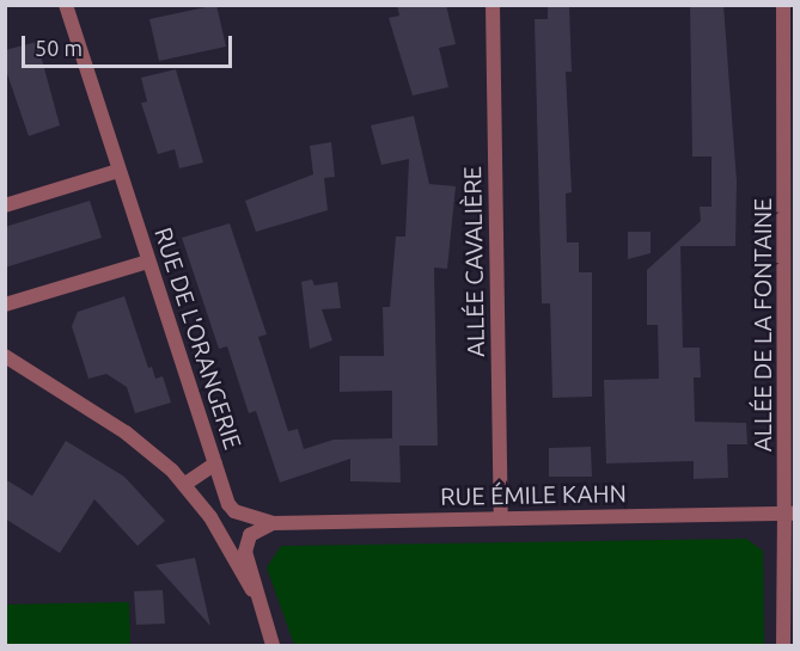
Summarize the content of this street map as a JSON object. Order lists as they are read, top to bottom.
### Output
{
  "streets": {
    "street": [
      "ALLÉE CAVALIÈRE",
      "ALLÉE DE LA FONTAINE",
      "RUE DE L'ORANGERIE",
      "RUE ÉMILE KAHN"
    ]
  },
  "crossings": [
    ["ALLÉE CAVALIÈRE", "RUE ÉMILE KAHN"],
    ["ALLÉE DE LA FONTAINE", "RUE ÉMILE KAHN"],
    ["RUE DE L'ORANGERIE", "RUE ÉMILE KAHN"]
  ],
  "scale_bar": "50 m"
}
